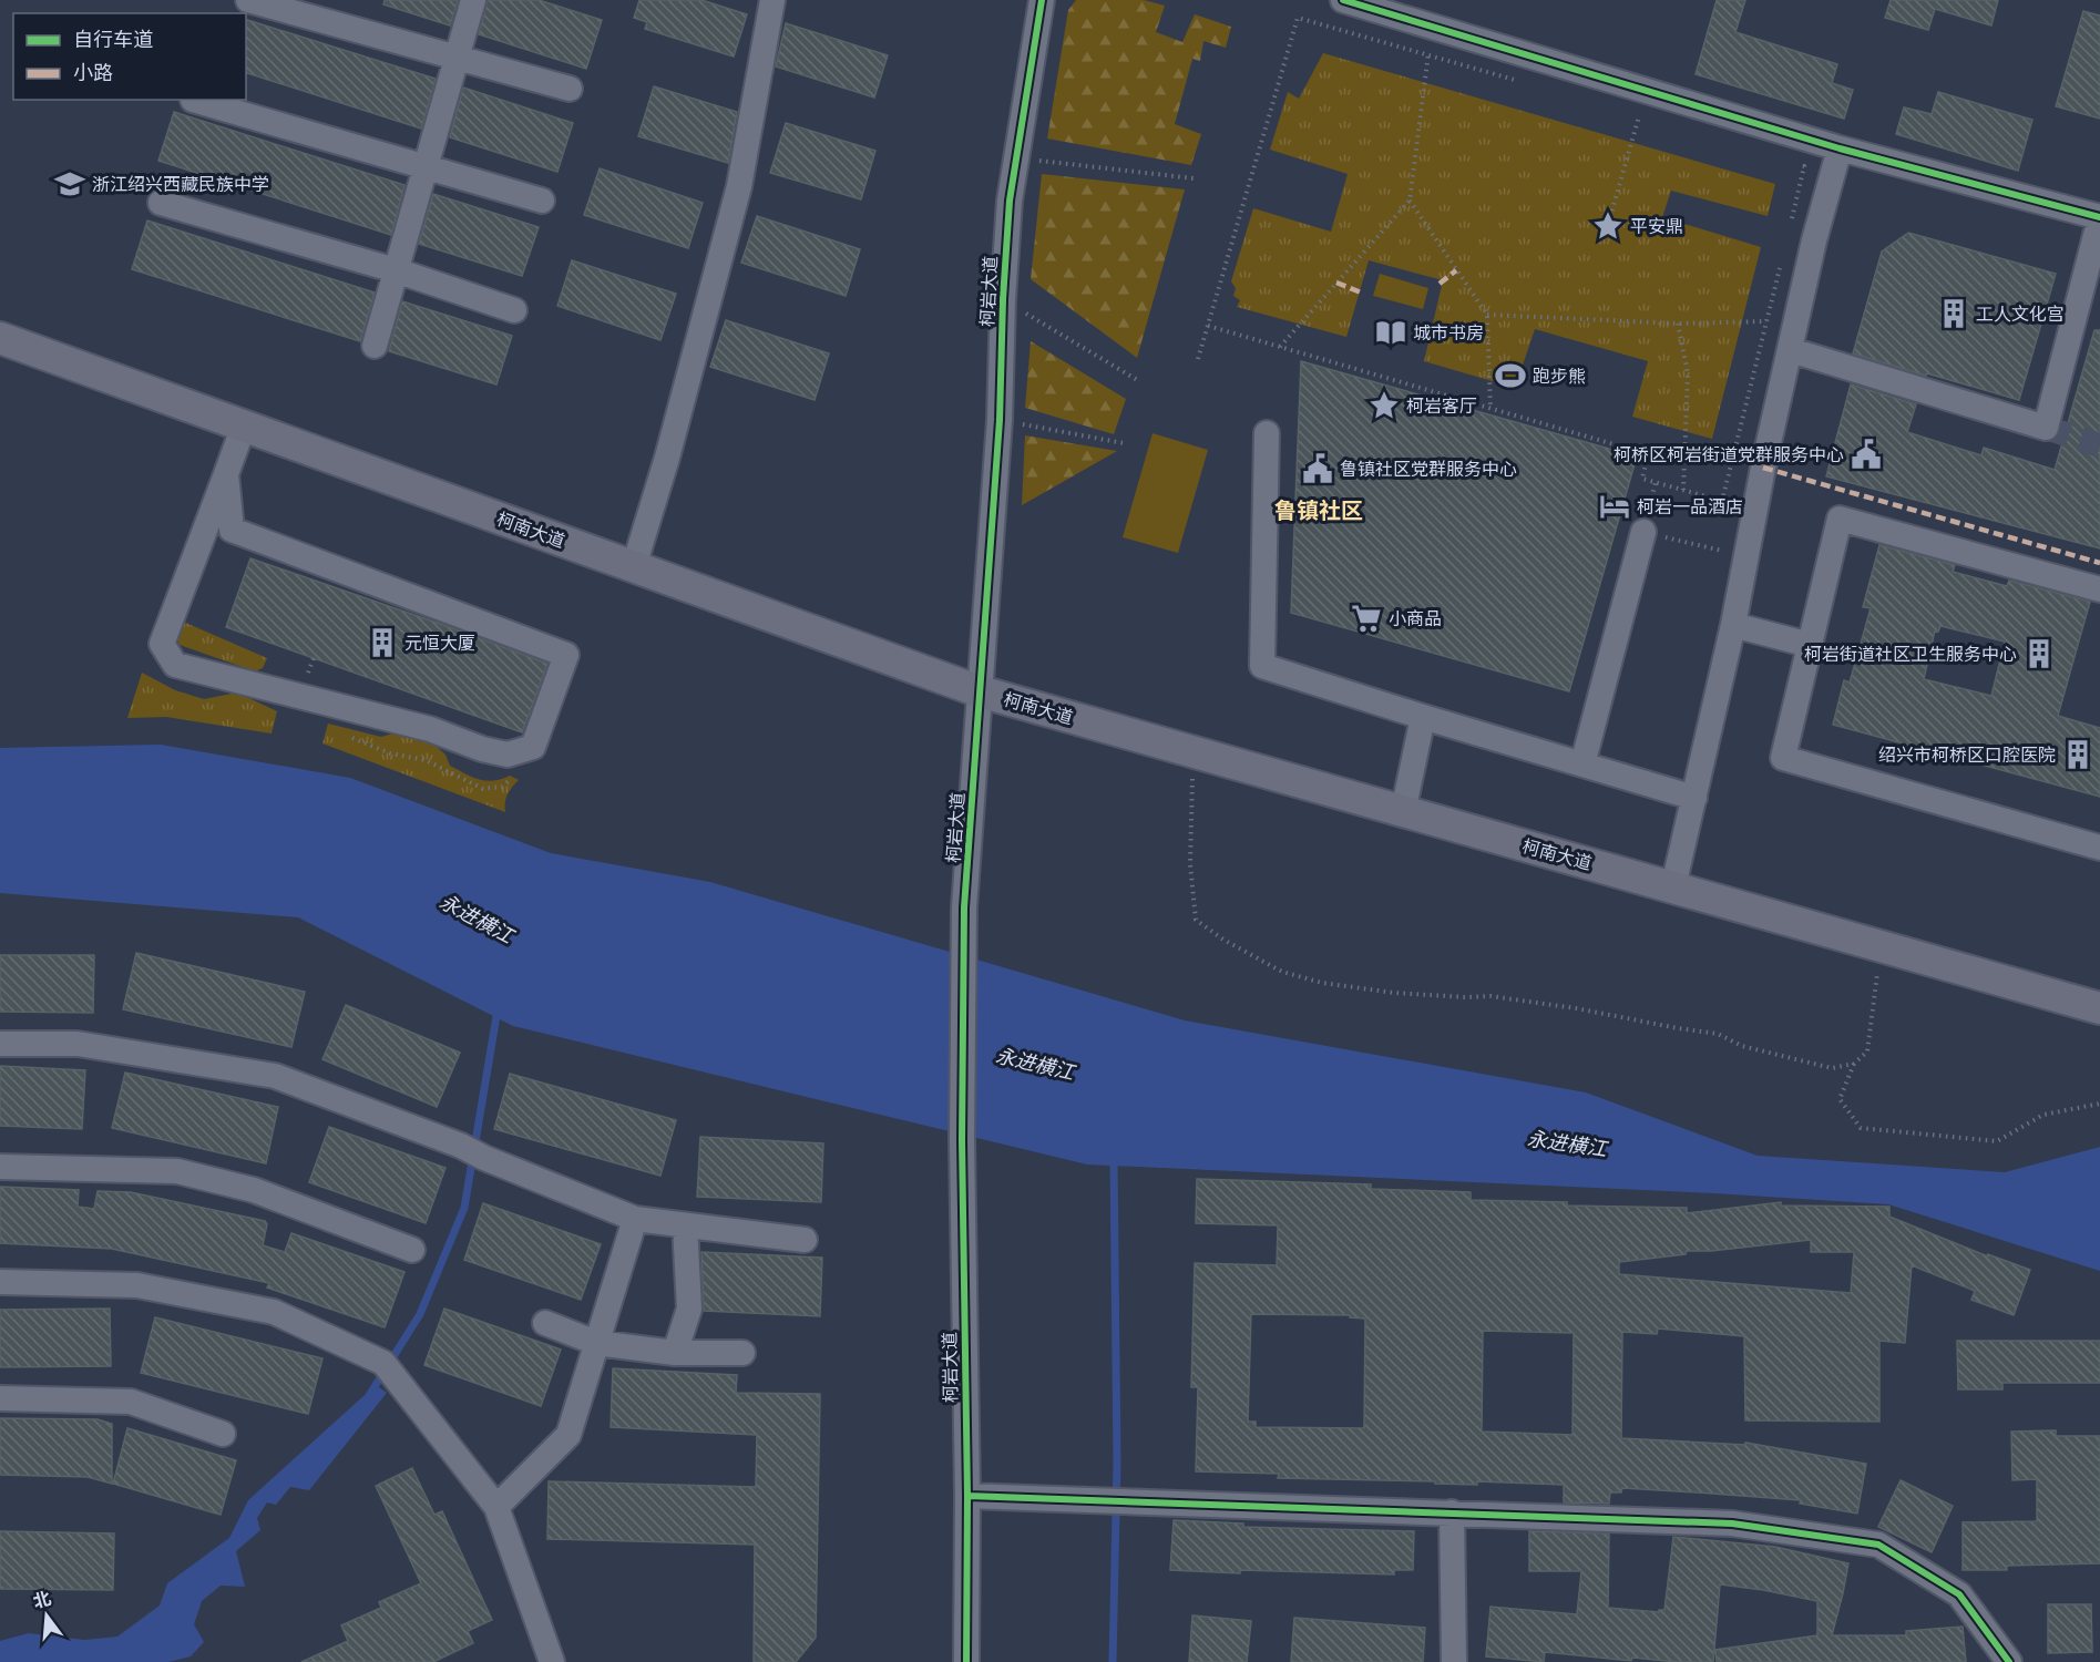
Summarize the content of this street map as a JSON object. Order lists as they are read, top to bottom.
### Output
{
  "streets": {
    "main road": ["柯南大道"],
    "street": ["柯岩大道"]
  },
  "crossings": [
    ["柯岩大道", "柯南大道"]
  ],
  "districts": ["鲁镇社区"],
  "water": ["永进横江"],
  "places": {
    "school or university": ["浙江绍兴西藏民族中学"],
    "place": ["平安鼎", "柯岩客厅"],
    "building": [
      "工人文化宫",
      "元恒大厦",
      "柯岩街道社区卫生服务中心",
      "绍兴市柯桥区口腔医院"
    ],
    "library": ["城市书房"],
    "sports": ["跑步熊"],
    "public building": ["柯桥区柯岩街道党群服务中心", "鲁镇社区党群服务中心"],
    "hotel": ["柯岩一品酒店"],
    "supermarket": ["小商品"]
  },
  "legend": ["自行车道", "小路"],
  "north": "top"
}
